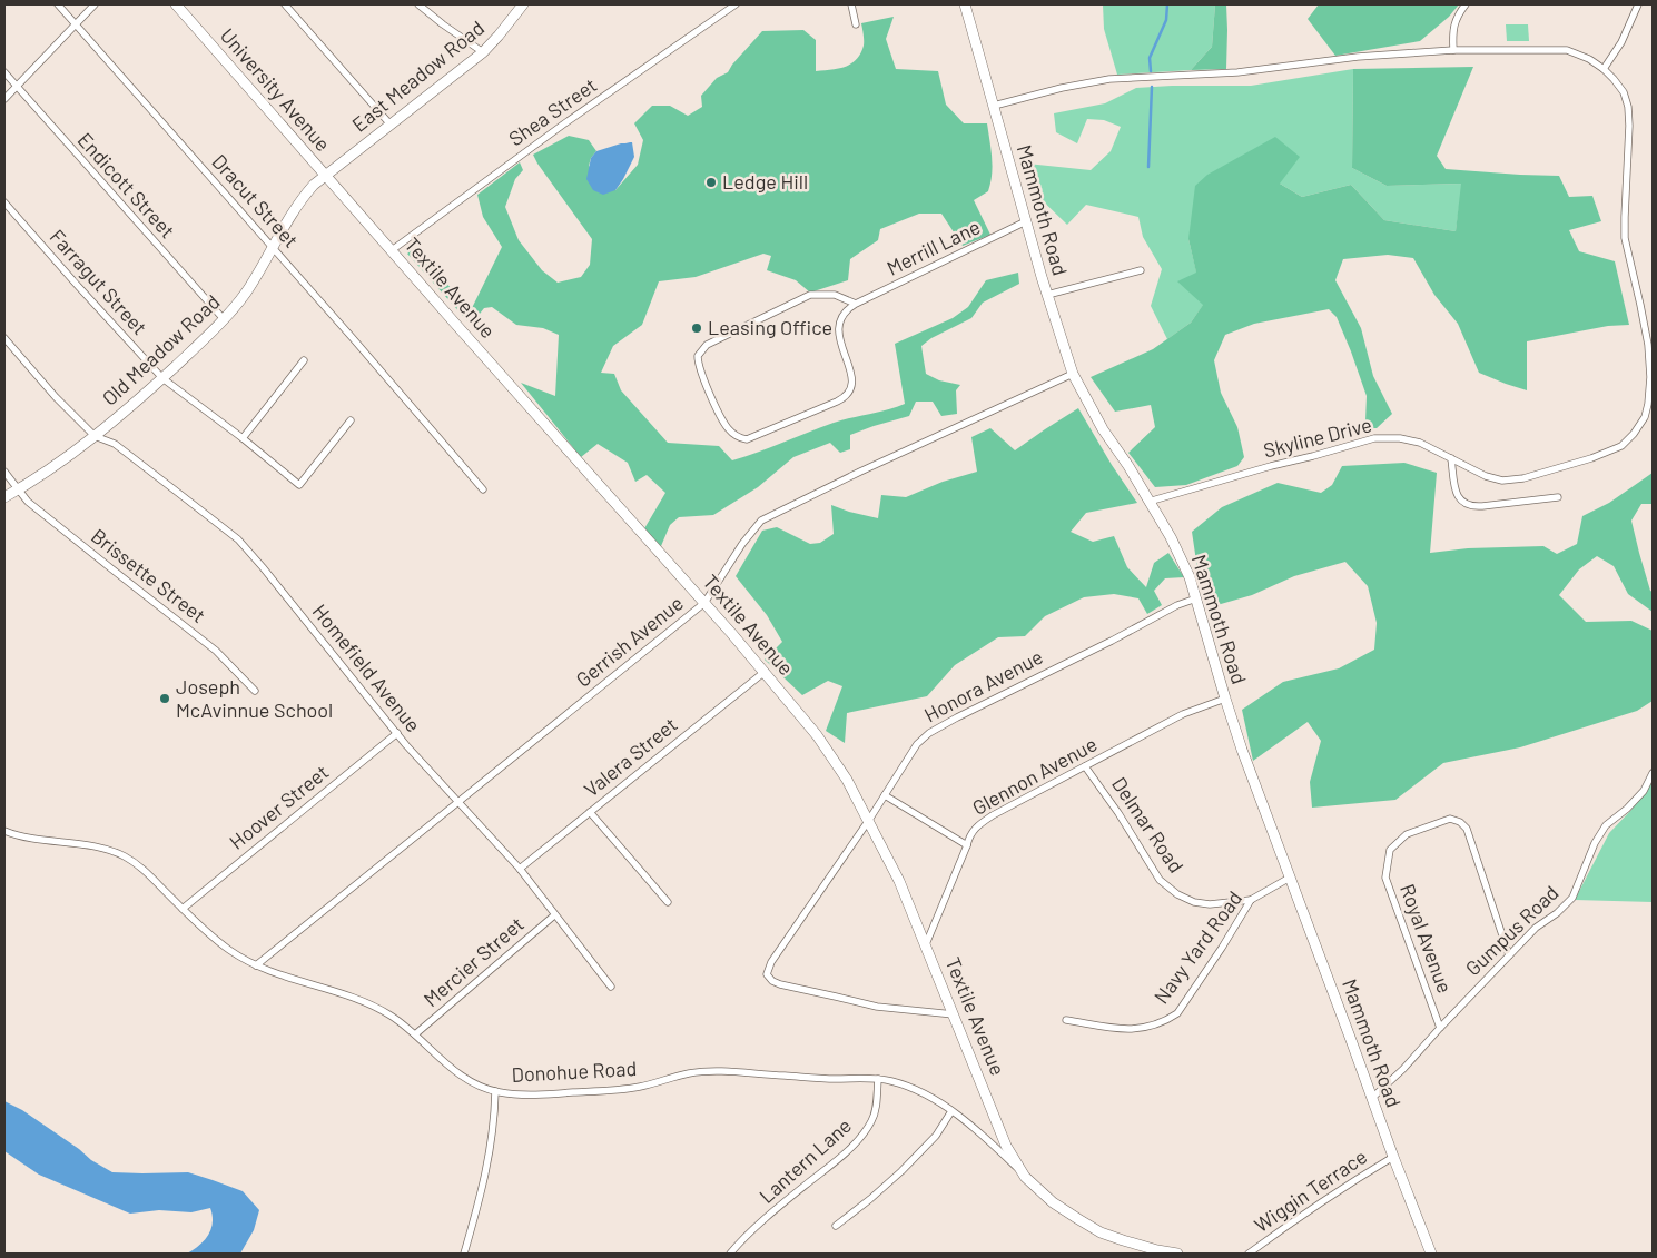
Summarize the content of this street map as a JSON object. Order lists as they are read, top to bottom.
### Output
{
  "streets": {
    "main road": [
      "East Meadow Road",
      "University Avenue",
      "Mammoth Road",
      "Textile Avenue",
      "Old Meadow Road"
    ],
    "street": [
      "Shea Street",
      "Endicott Street",
      "Dracut Street",
      "Merrill Lane",
      "Farragut Street",
      "Skyline Drive",
      "Brissette Street",
      "Gerrish Avenue",
      "Homefield Avenue",
      "Honora Avenue",
      "Valera Street",
      "Glennon Avenue",
      "Hoover Street",
      "Delmar Road",
      "Gumpus Road",
      "Royal Avenue",
      "Navy Yard Road",
      "Mercier Street",
      "Donohue Road",
      "Lantern Lane",
      "Wiggin Terrace"
    ]
  },
  "crossings": [
    ["East Meadow Road", "Old Meadow Road"],
    ["University Avenue", "Textile Avenue"],
    ["University Avenue", "Old Meadow Road"],
    ["Shea Street", "Textile Avenue"],
    ["Endicott Street", "Old Meadow Road"],
    ["Dracut Street", "Old Meadow Road"],
    ["Mammoth Road", "Merrill Lane"],
    ["Mammoth Road", "Skyline Drive"],
    ["Mammoth Road", "Gerrish Avenue"],
    ["Mammoth Road", "Honora Avenue"],
    ["Mammoth Road", "Glennon Avenue"],
    ["Mammoth Road", "Gumpus Road"],
    ["Mammoth Road", "Navy Yard Road"],
    ["Mammoth Road", "Wiggin Terrace"],
    ["Farragut Street", "Old Meadow Road"],
    ["Textile Avenue", "Old Meadow Road"],
    ["Textile Avenue", "Gerrish Avenue"],
    ["Textile Avenue", "Honora Avenue"],
    ["Textile Avenue", "Valera Street"],
    ["Textile Avenue", "Glennon Avenue"],
    ["Textile Avenue", "Donohue Road"],
    ["Old Meadow Road", "Brissette Street"],
    ["Old Meadow Road", "Homefield Avenue"],
    ["Gerrish Avenue", "Homefield Avenue"],
    ["Gerrish Avenue", "Donohue Road"],
    ["Homefield Avenue", "Valera Street"],
    ["Homefield Avenue", "Hoover Street"],
    ["Homefield Avenue", "Mercier Street"],
    ["Glennon Avenue", "Delmar Road"],
    ["Hoover Street", "Donohue Road"],
    ["Delmar Road", "Navy Yard Road"],
    ["Gumpus Road", "Royal Avenue"],
    ["Mercier Street", "Donohue Road"],
    ["Donohue Road", "Lantern Lane"]
  ],
  "places": ["Ledge Hill", "Leasing Office", "Joseph McAvinnue School"]
}
